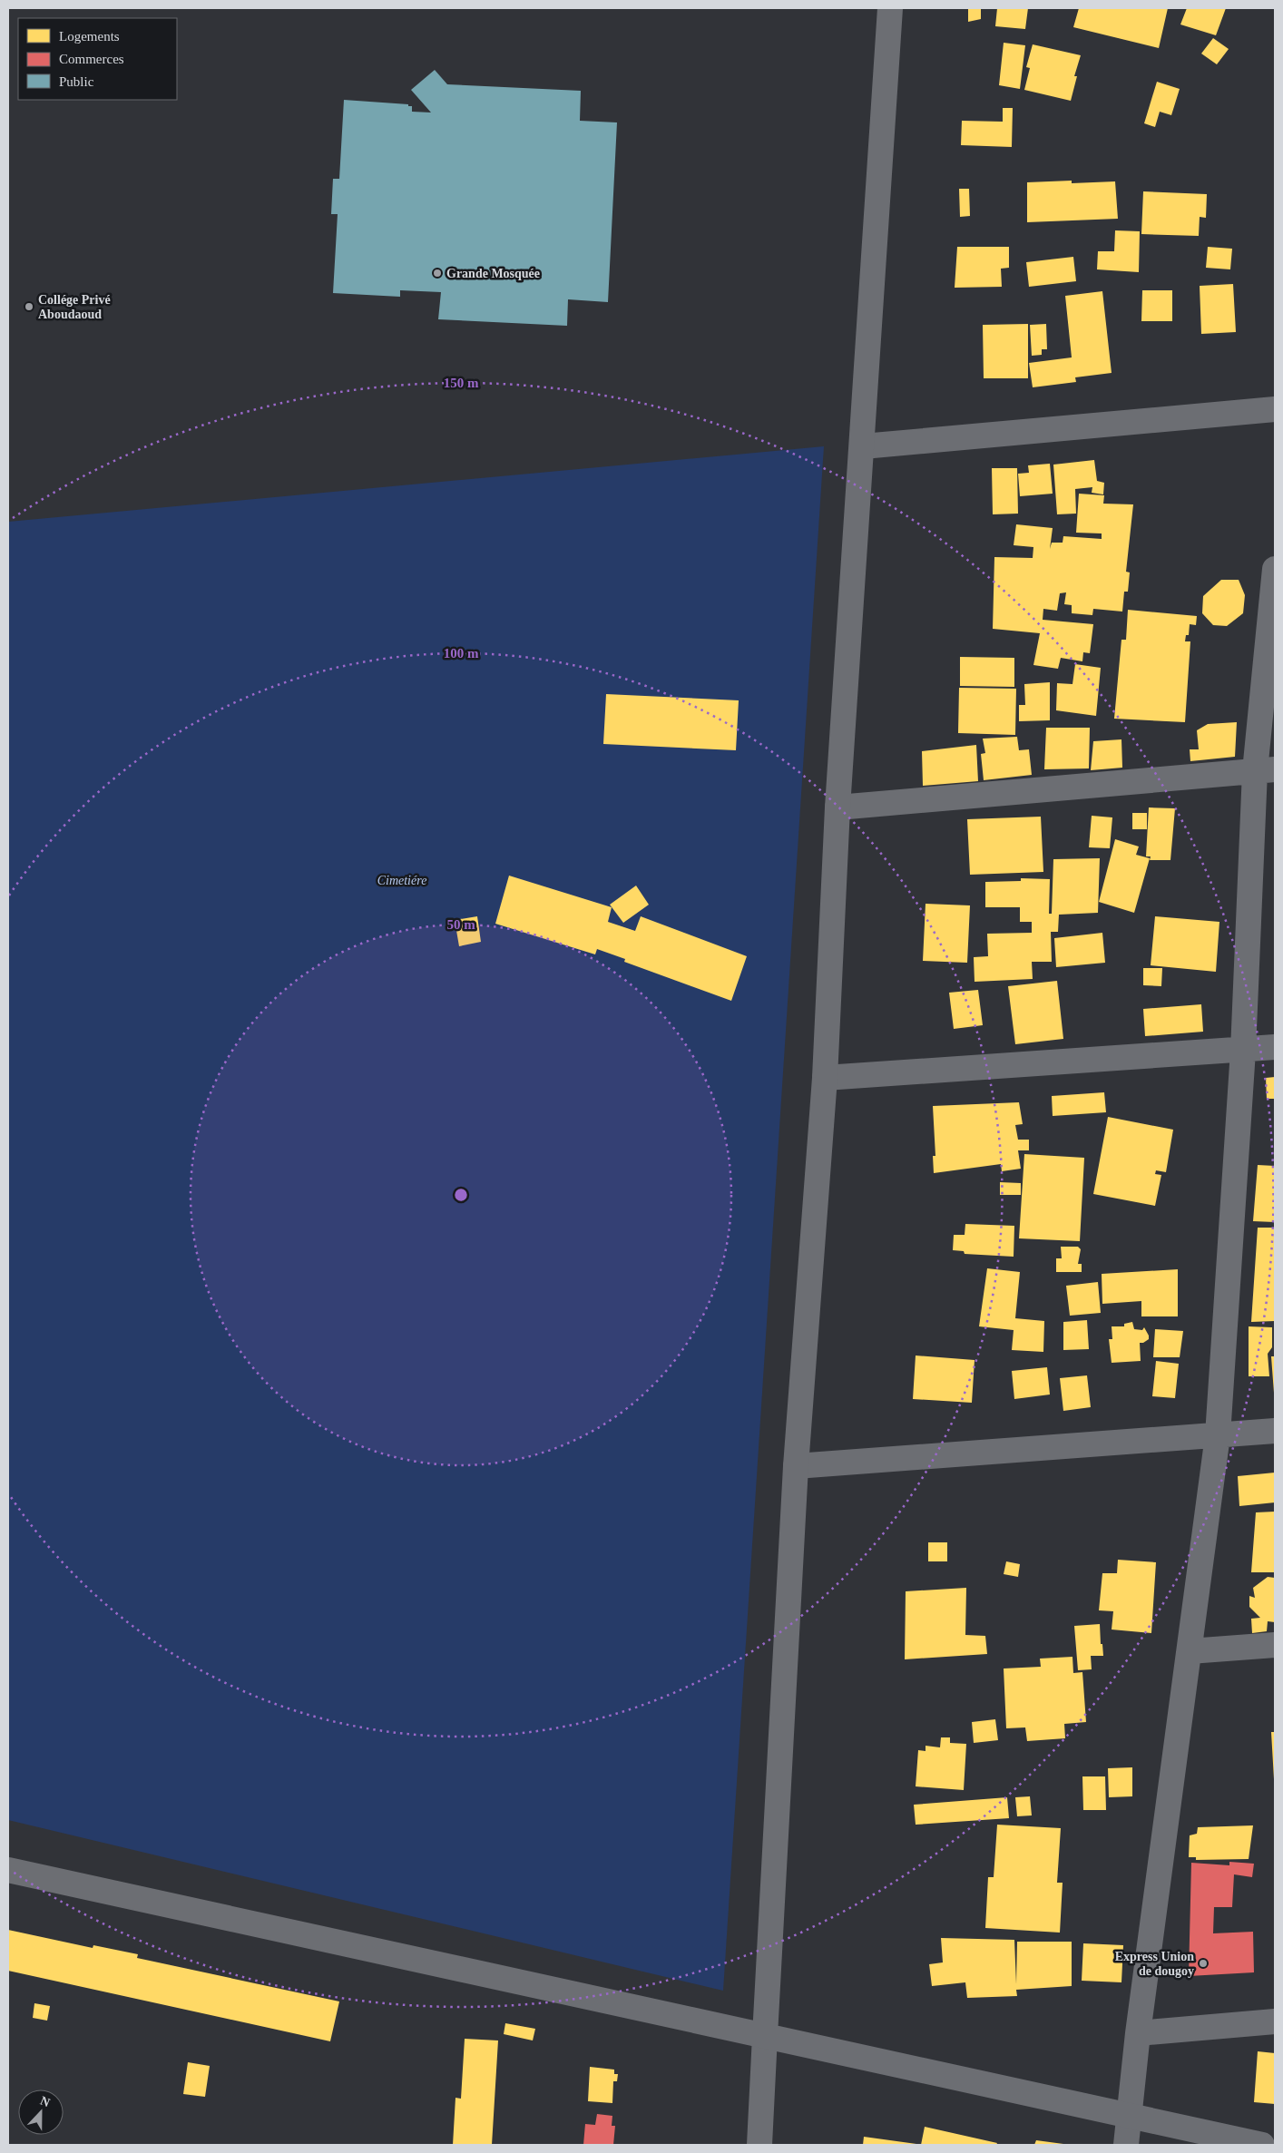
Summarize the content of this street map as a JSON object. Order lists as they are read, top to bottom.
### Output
{
  "parks": ["Cimetiére"],
  "places": ["Grande Mosquée", "Collége Privé Aboudaoud", "Express Union de dougoy"],
  "legend": ["Logements", "Commerces", "Public"],
  "north": "top",
  "rings": ["150 m", "100 m", "50 m"]
}
